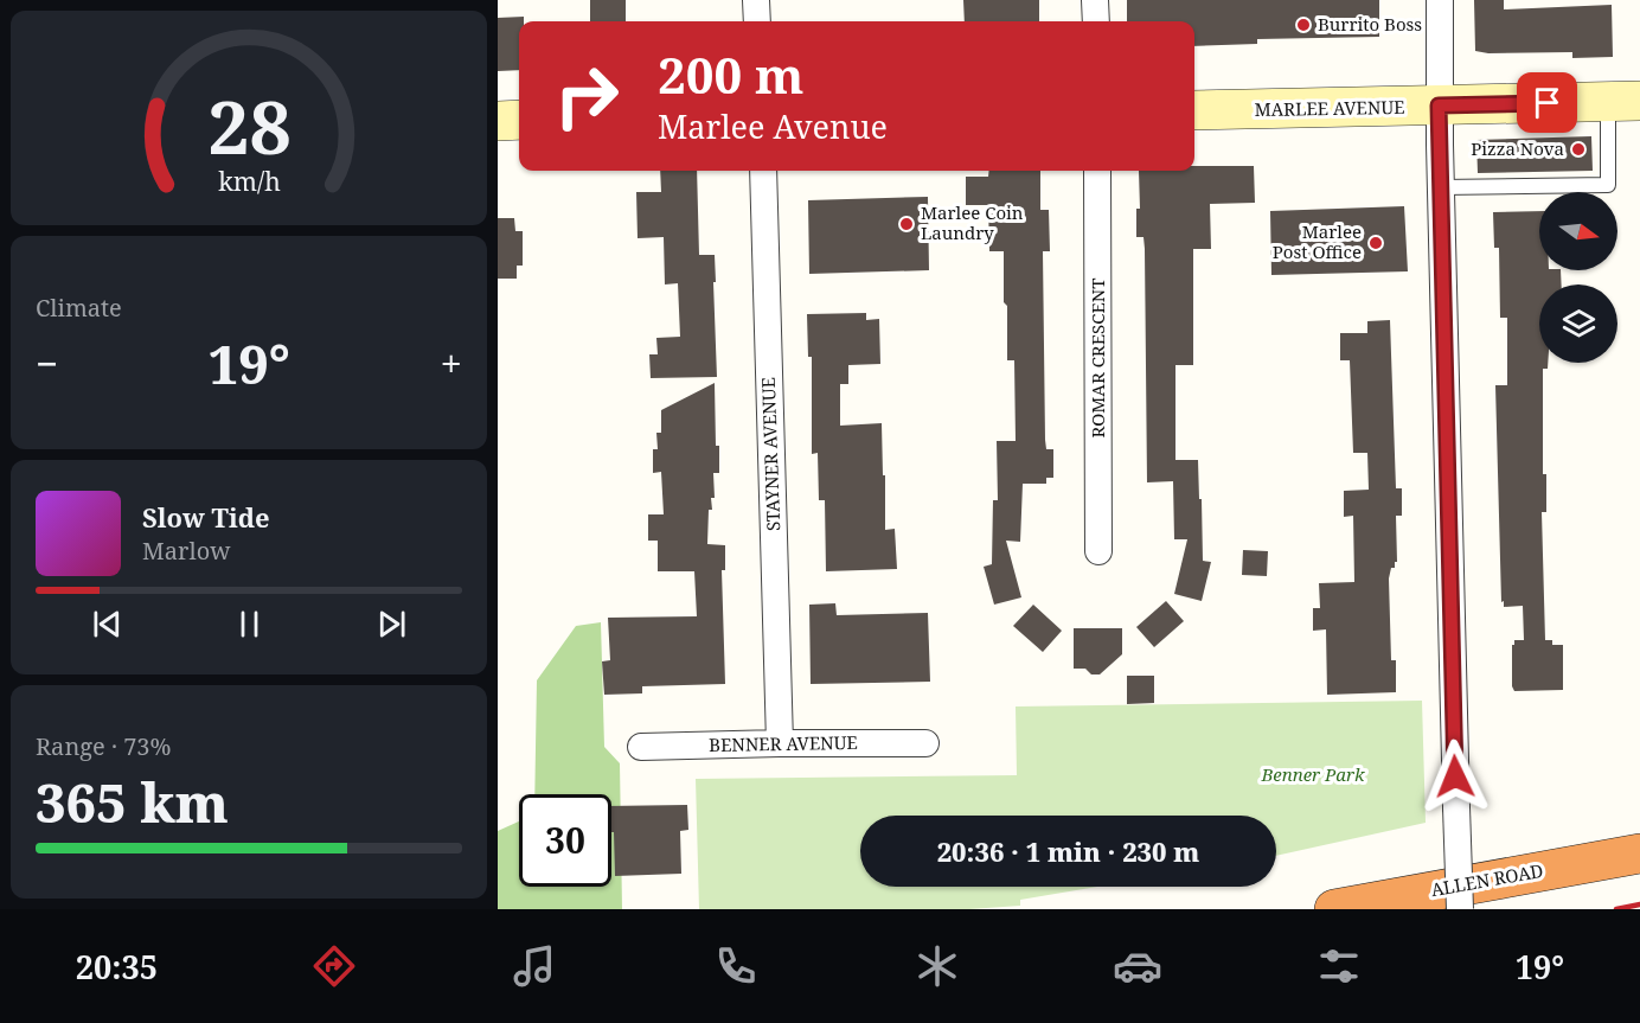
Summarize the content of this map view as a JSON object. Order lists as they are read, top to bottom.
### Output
{
  "streets": {
    "highway": ["ALLEN ROAD"],
    "street": [
      "MARLEE AVENUE",
      "ROMAR CRESCENT",
      "STAYNER AVENUE",
      "BENNER AVENUE"
    ]
  },
  "crossings": [
    ["STAYNER AVENUE", "BENNER AVENUE"]
  ],
  "parks": ["Benner Park"],
  "places": [
    "Burrito Boss",
    "Pizza Nova",
    "Marlee Coin Laundry",
    "Marlee Post Office"
  ],
  "north": "right",
  "page": {
    "turn": ["200 m", "Marlee Avenue"],
    "tile": [
      "Climate",
      ["Range · 73%", "365 km"]
    ],
    "heat": ["−", "19°", "+"],
    "song": ["Slow Tide", "Marlow"],
    "limit": "30",
    "trip": "20:36 · 1 min · 230 m",
    "tabs": ["20:35", "19°"],
    "gauge": ["28", "km/h"]
  }
}
